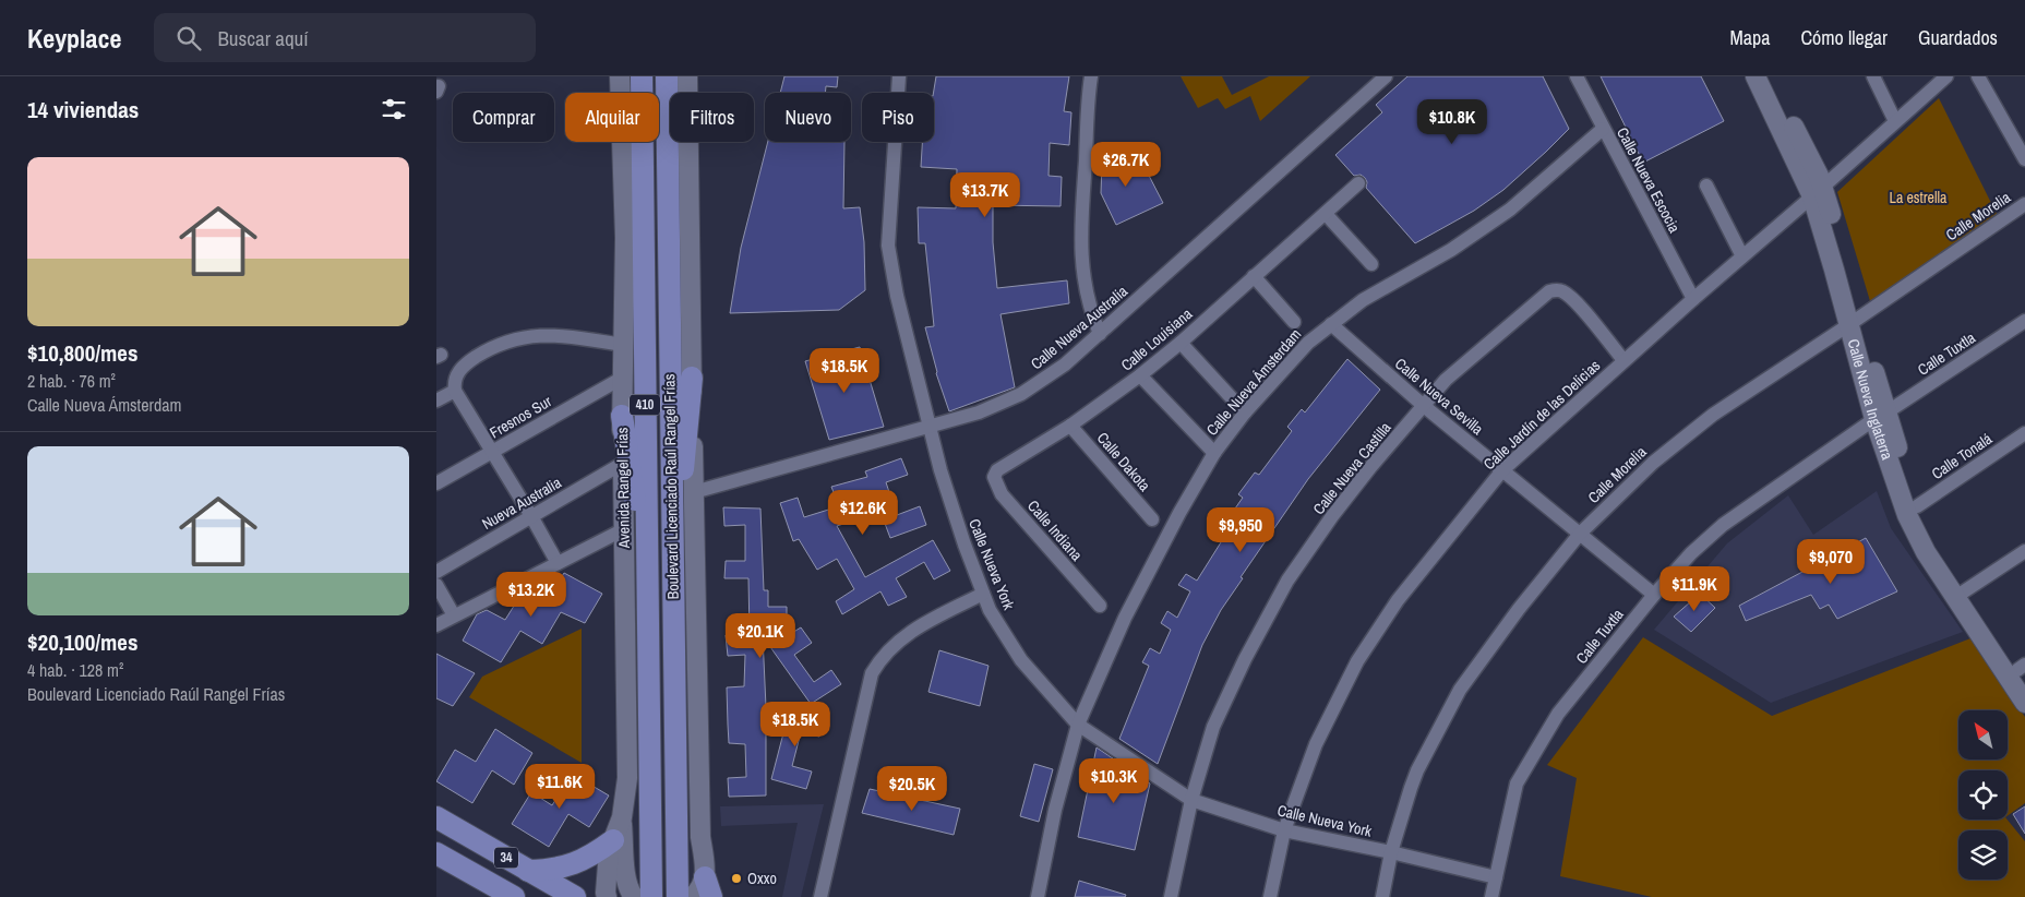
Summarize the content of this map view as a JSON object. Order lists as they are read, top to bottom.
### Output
{
  "streets": {
    "main road": [
      "Calle Nueva Inglaterra",
      "410",
      "Boulevard Licenciado Raúl Rangel Frías",
      "Avenida Rangel Frías",
      "34"
    ],
    "street": [
      "Calle Nueva Escocia",
      "Calle Morelia",
      "Calle Nueva Australia",
      "Calle Louisiana",
      "Calle Tuxtla",
      "Calle Nueva Ámsterdam",
      "Calle Nueva Sevilla",
      "Calle Jardín de las Delicias",
      "Fresnos Sur",
      "Calle Tonalá",
      "Calle Dakota",
      "Calle Nueva Castilla",
      "Nueva Australia",
      "Calle Indiana",
      "Calle Nueva York"
    ]
  },
  "crossings": [
    ["Calle Nueva Escocia", "Calle Nueva Ámsterdam"],
    ["Calle Nueva Escocia", "Calle Jardín de las Delicias"],
    ["Calle Morelia", "Calle Nueva Sevilla"],
    ["Calle Morelia", "Calle Nueva Inglaterra"],
    ["Calle Morelia", "Calle Nueva York"],
    ["Calle Nueva Australia", "Calle Nueva York"],
    ["Calle Louisiana", "Calle Dakota"],
    ["Calle Louisiana", "Calle Indiana"],
    ["Calle Tuxtla", "Calle Nueva Sevilla"],
    ["Calle Tuxtla", "Calle Nueva Inglaterra"],
    ["Calle Tuxtla", "Calle Nueva York"],
    ["Calle Nueva Ámsterdam", "Calle Nueva Sevilla"],
    ["Calle Nueva Ámsterdam", "Calle Nueva York"],
    ["Calle Nueva Sevilla", "Calle Jardín de las Delicias"],
    ["Calle Nueva Sevilla", "Calle Nueva Castilla"],
    ["Calle Nueva Inglaterra", "Calle Jardín de las Delicias"],
    ["Calle Nueva Inglaterra", "Calle Tonalá"],
    ["Calle Jardín de las Delicias", "Calle Nueva Castilla"],
    ["Calle Jardín de las Delicias", "Calle Nueva York"],
    ["Fresnos Sur", "Avenida Rangel Frías"],
    ["Calle Nueva Castilla", "Calle Nueva York"],
    ["Avenida Rangel Frías", "Nueva Australia"]
  ],
  "parks": ["La estrella"],
  "places": ["Oxxo"],
  "north": "top left",
  "page": {
    "header": "Keyplace",
    "search": "Buscar aquí",
    "nav": ["Mapa", "Cómo llegar", "Guardados"],
    "heading": "14 viviendas",
    "chip": [
      "Comprar",
      "Alquilar",
      "Filtros",
      "Nuevo",
      "Piso"
    ],
    "price": [
      "$10.8K",
      "$26.7K",
      "$13.7K",
      "$18.5K",
      "$12.6K",
      "$9,950",
      "$9,070",
      "$11.9K",
      "$13.2K",
      "$20.1K",
      "$18.5K",
      "$10.3K",
      "$11.6K",
      "$20.5K"
    ],
    "list": [
      {
        "name": "$10,800/mes",
        "note": "2 hab. · 76 m² · Calle Nueva Ámsterdam"
      },
      {
        "name": "$20,100/mes",
        "note": "4 hab. · 128 m² · Boulevard Licenciado Raúl Rangel Frías"
      }
    ]
  }
}
